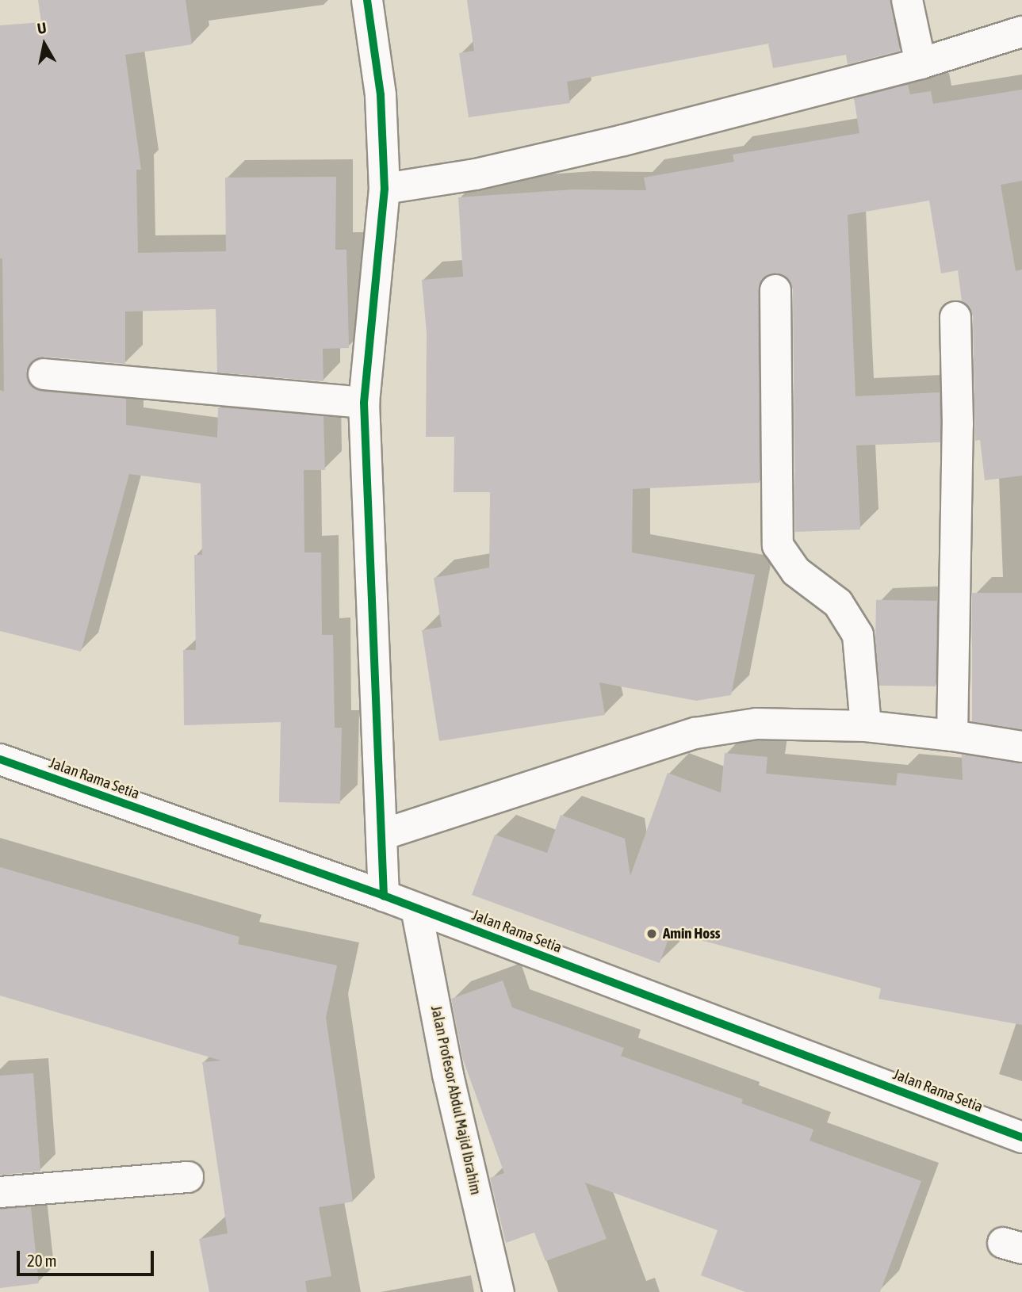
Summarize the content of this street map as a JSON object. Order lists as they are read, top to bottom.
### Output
{
  "streets": {
    "street": ["Jalan Rama Setia", "Jalan Profesor Abdul Majid Ibrahim"]
  },
  "crossings": [
    ["Jalan Rama Setia", "Jalan Profesor Abdul Majid Ibrahim"]
  ],
  "places": ["Amin Hoss"],
  "scale_bar": "20 m",
  "north": "top"
}
